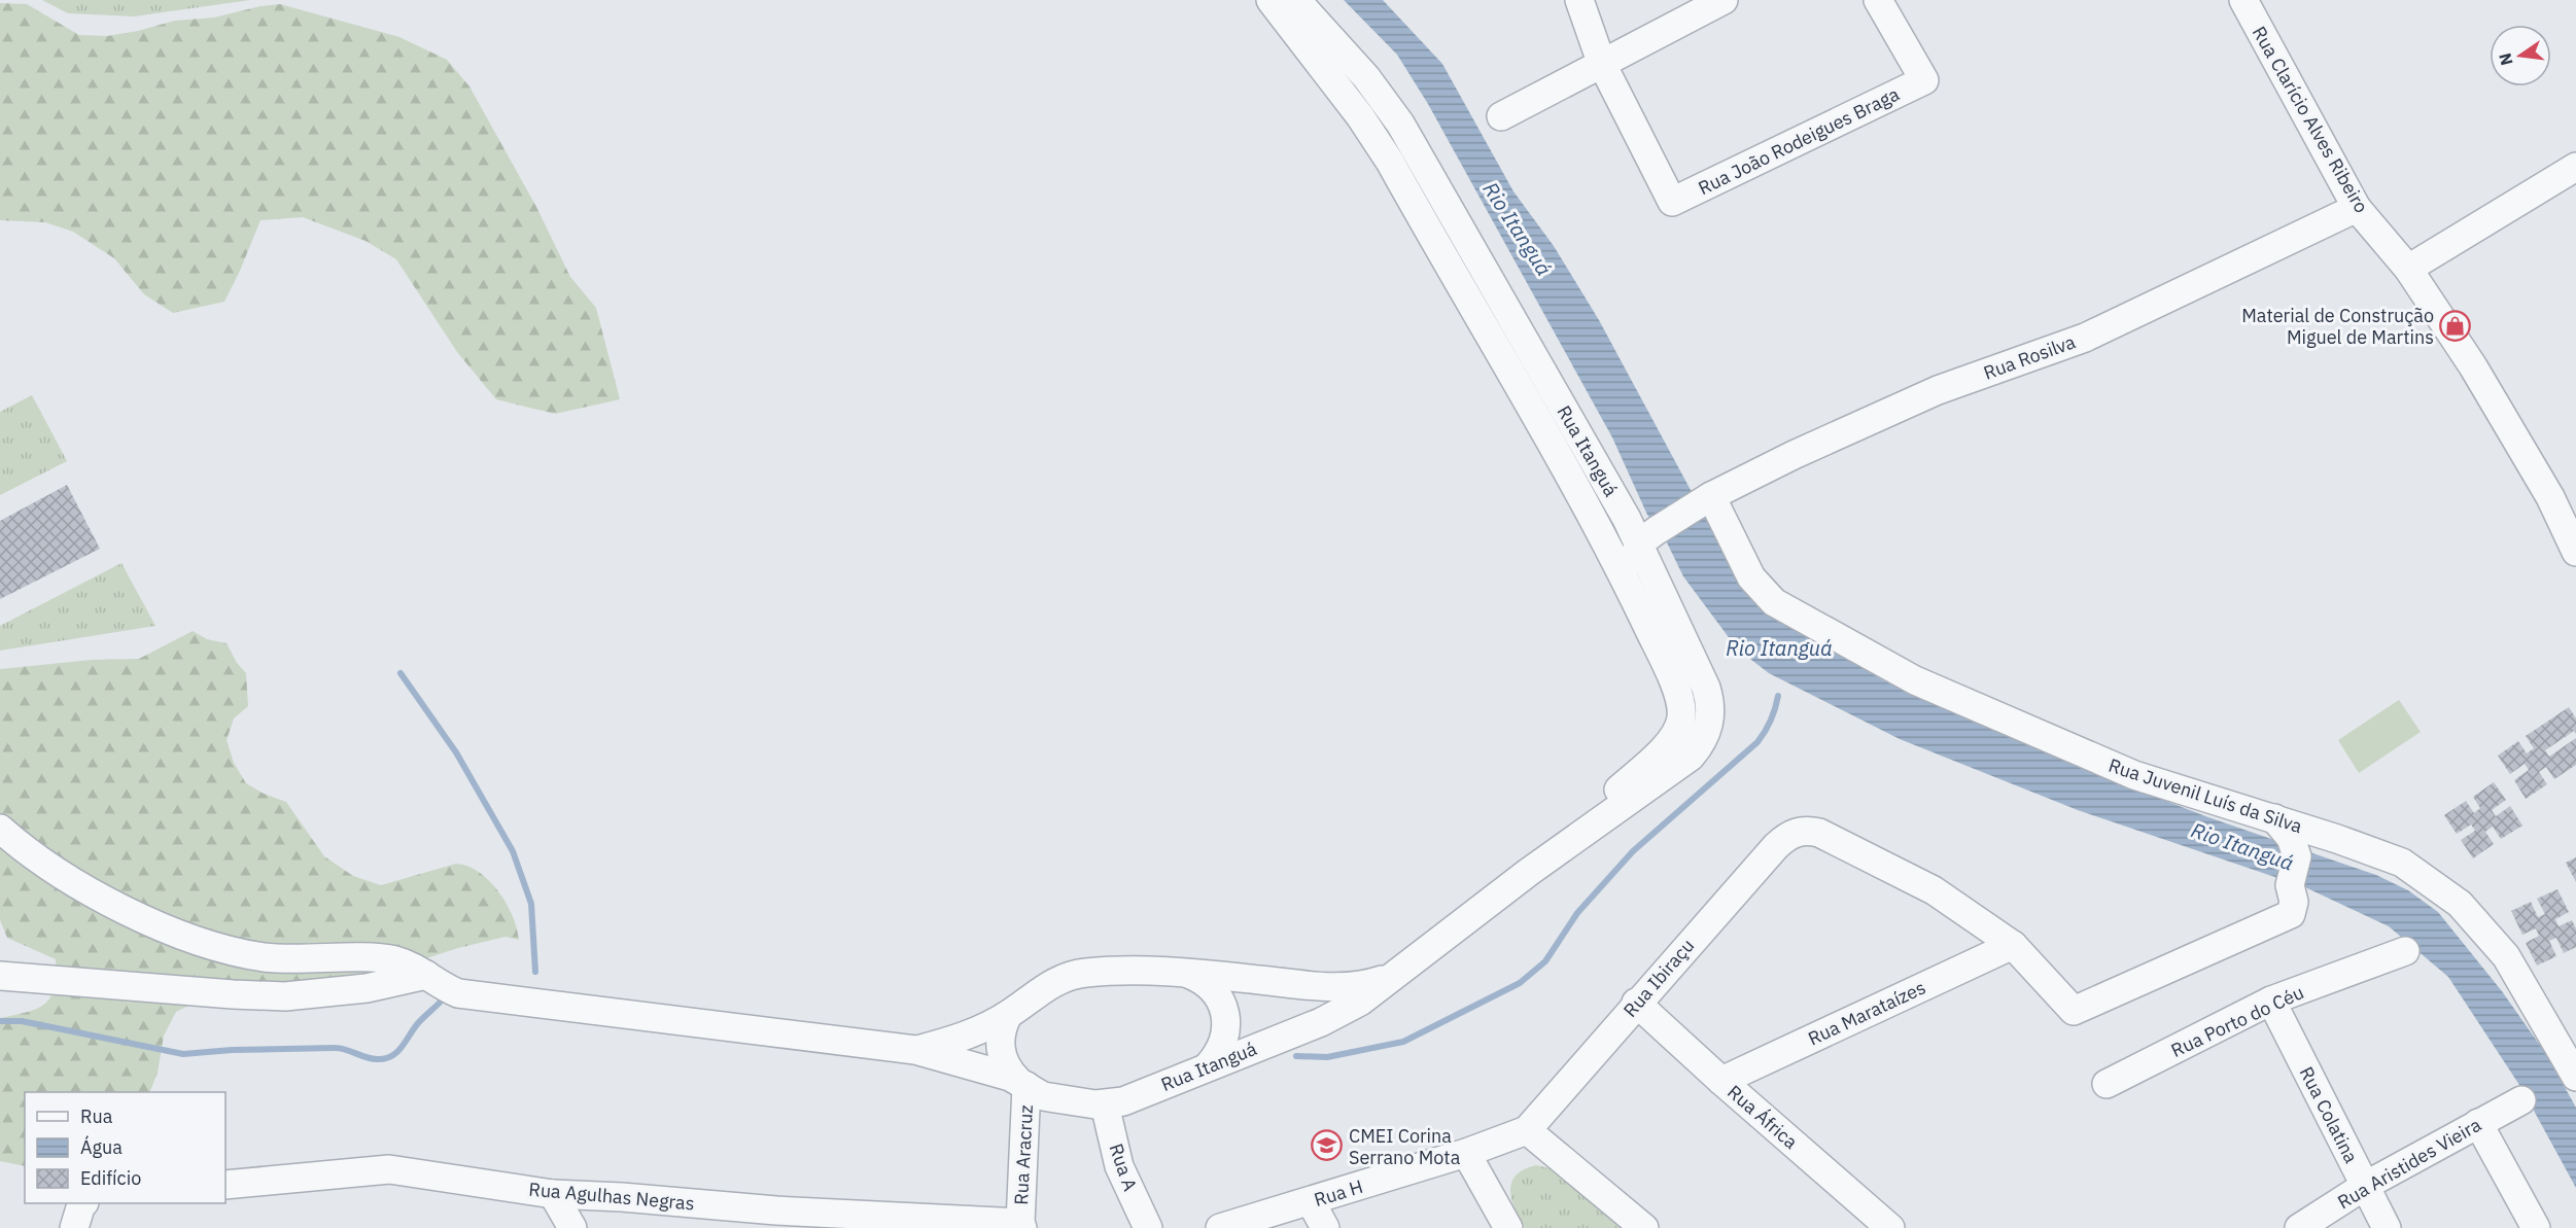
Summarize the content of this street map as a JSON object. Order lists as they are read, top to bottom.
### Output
{
  "streets": {
    "street": [
      "Rua Clarício Alves Ribeiro",
      "Rua João Rodeigues Braga",
      "Rua Rosilva",
      "Rua Itanguá",
      "Rua Juvenil Luís da Silva",
      "Rua Ibiraçu",
      "Rua Marataízes",
      "Rua Porto do Céu",
      "Rua Colatina",
      "Rua África",
      "Rua Aracruz",
      "Rua Aristides Vieira",
      "Rua A",
      "Rua H",
      "Rua Agulhas Negras"
    ]
  },
  "crossings": [
    ["Rua Clarício Alves Ribeiro", "Rua Rosilva"],
    ["Rua Rosilva", "Rua Itanguá"],
    ["Rua Rosilva", "Rua Juvenil Luís da Silva"],
    ["Rua Itanguá", "Rua Aracruz"],
    ["Rua Itanguá", "Rua A"],
    ["Rua Ibiraçu", "Rua Marataízes"],
    ["Rua Ibiraçu", "Rua África"],
    ["Rua Ibiraçu", "Rua H"],
    ["Rua Marataízes", "Rua África"],
    ["Rua Porto do Céu", "Rua Colatina"],
    ["Rua Colatina", "Rua Aristides Vieira"],
    ["Rua Aracruz", "Rua A"],
    ["Rua Aracruz", "Rua Agulhas Negras"]
  ],
  "water": ["Rio Itanguá"],
  "places": {
    "shop": ["Material de Construção Miguel de Martins"],
    "school or university": ["CMEI Corina Serrano Mota"]
  },
  "legend": ["Rua", "Água", "Edifício"],
  "north": "left"
}
